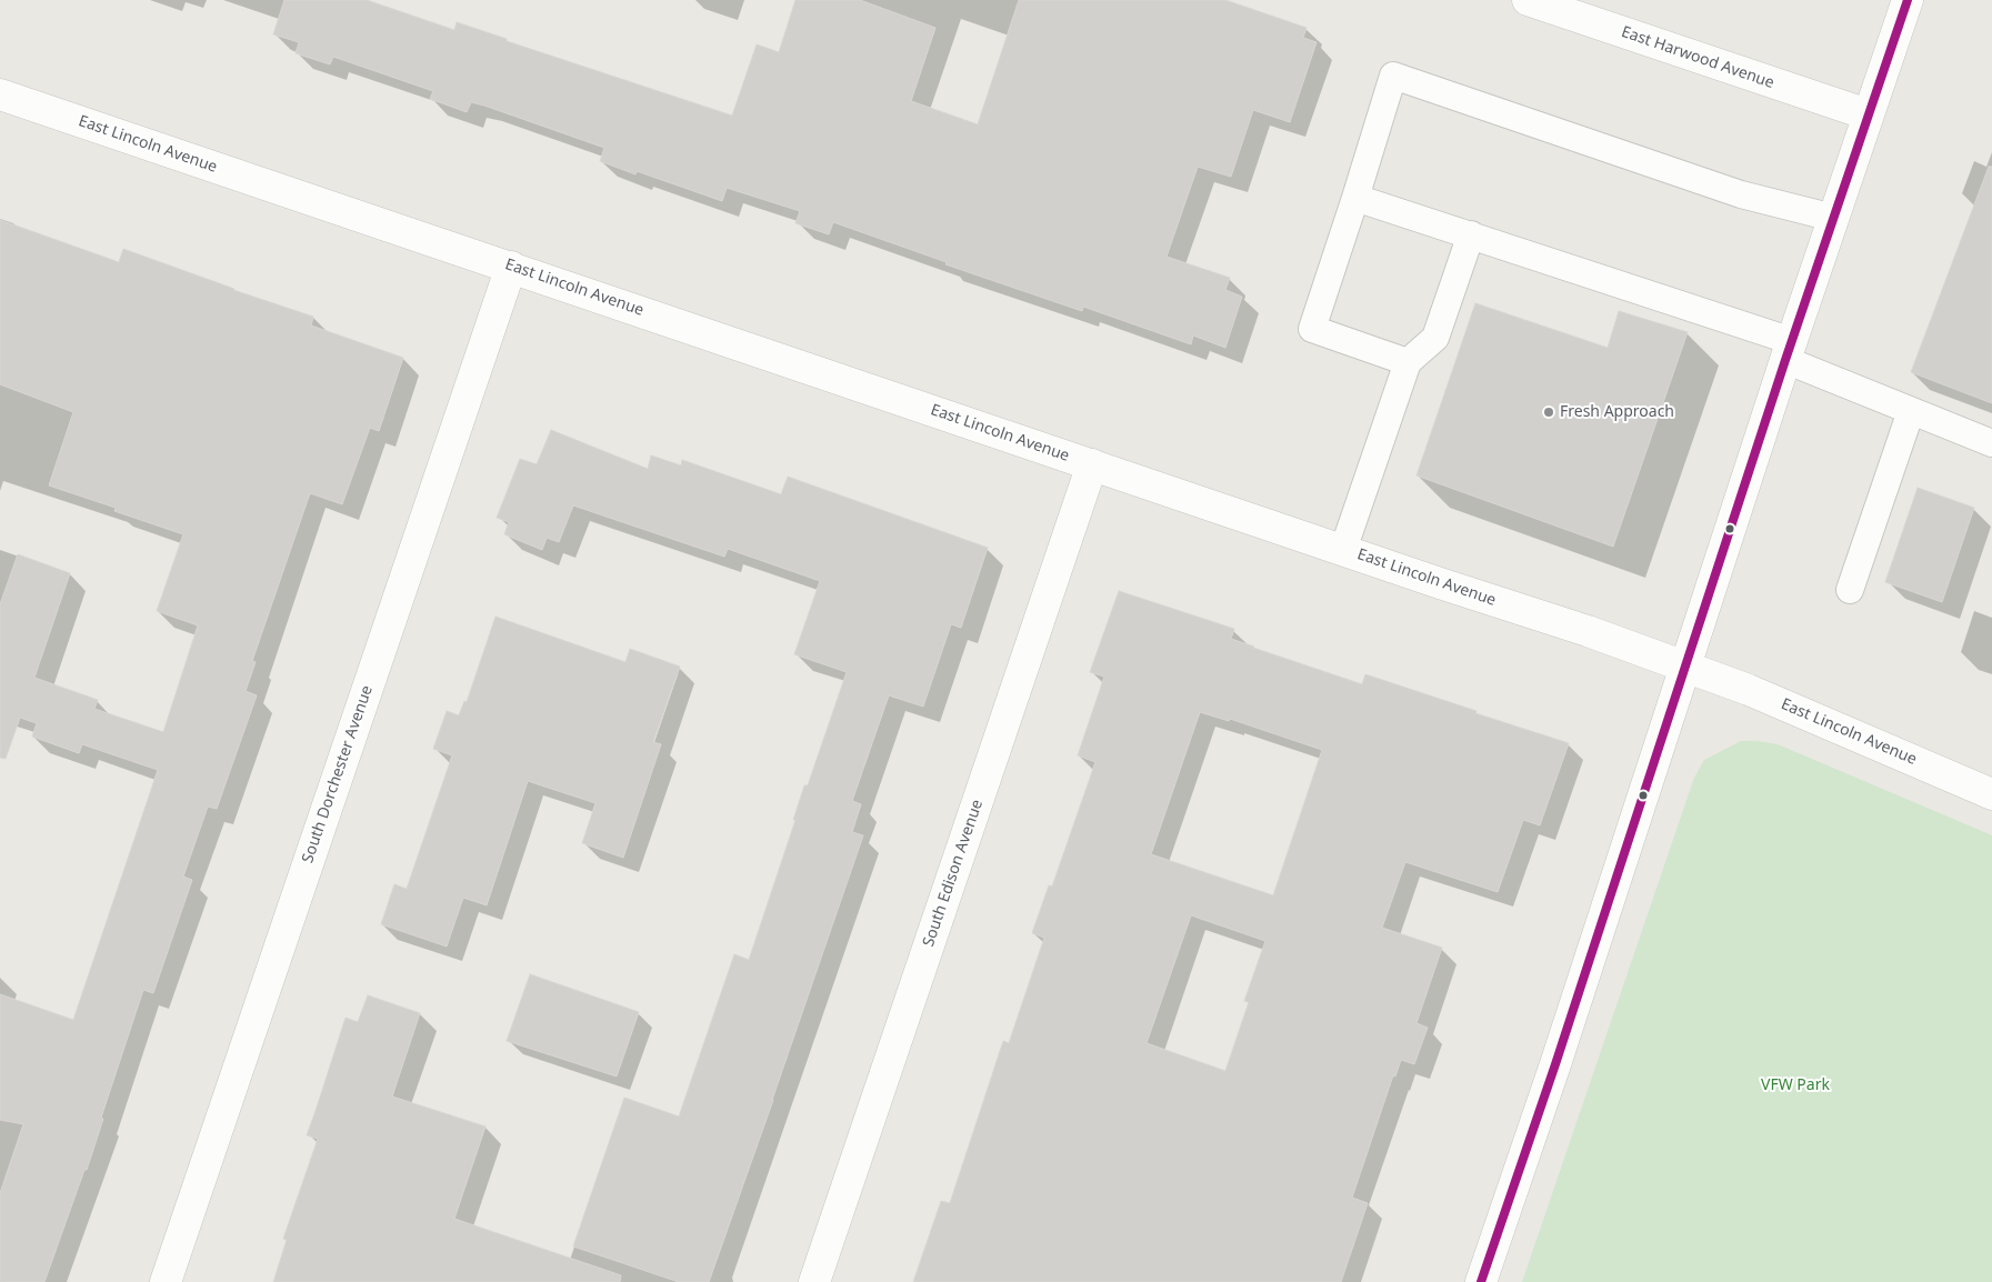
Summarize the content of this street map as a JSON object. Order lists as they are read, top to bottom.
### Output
{
  "streets": {
    "street": [
      "East Harwood Avenue",
      "East Lincoln Avenue",
      "South Dorchester Avenue",
      "South Edison Avenue"
    ]
  },
  "crossings": [
    ["East Lincoln Avenue", "South Dorchester Avenue"],
    ["East Lincoln Avenue", "South Edison Avenue"]
  ],
  "parks": ["VFW Park"],
  "places": ["Fresh Approach"]
}
